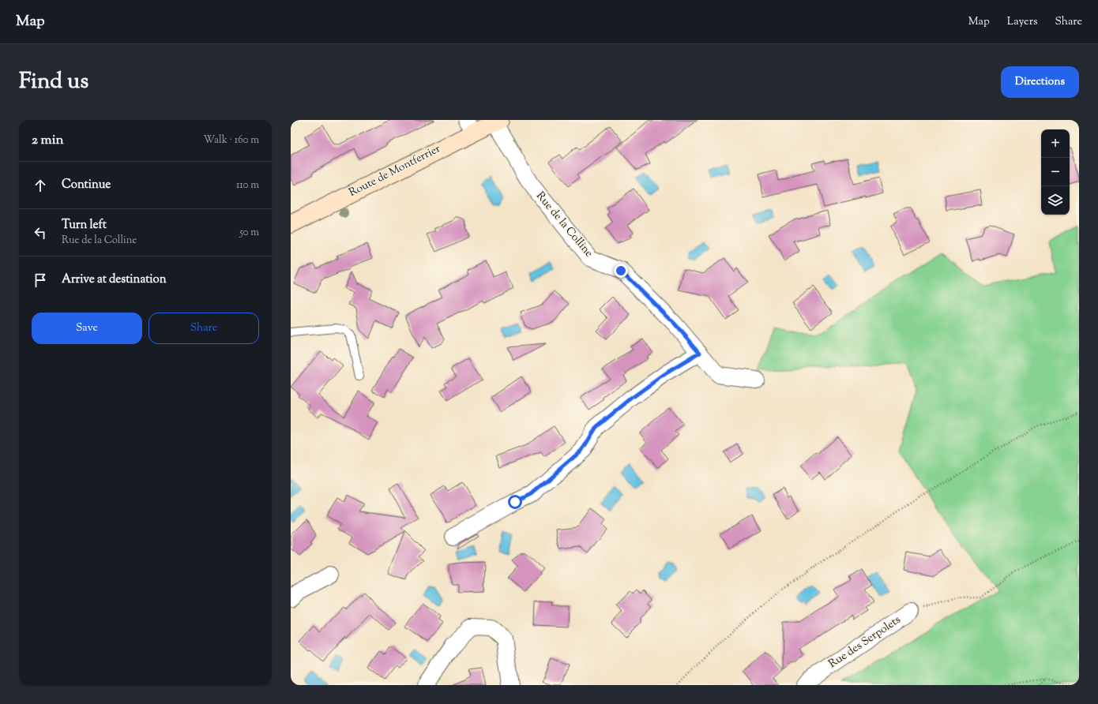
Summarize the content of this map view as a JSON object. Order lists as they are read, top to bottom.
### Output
{
  "streets": {
    "street": ["Route de Montferrier", "Rue de la Colline", "Rue des Serpolets"]
  },
  "crossings": [
    ["Route de Montferrier", "Rue de la Colline"]
  ],
  "page": {
    "header": "Map",
    "nav": ["Map", "Layers", "Share"],
    "title": "Find us",
    "buttons": [
      "Directions",
      ["Save", "Share"]
    ],
    "heading": ["2 min", "Walk · 160 m"],
    "map_buttons": ["+", "−"],
    "list": [
      ["Continue", "110 m"],
      ["Turn left", "Rue de la Colline", "50 m"],
      "Arrive at destination"
    ]
  }
}
